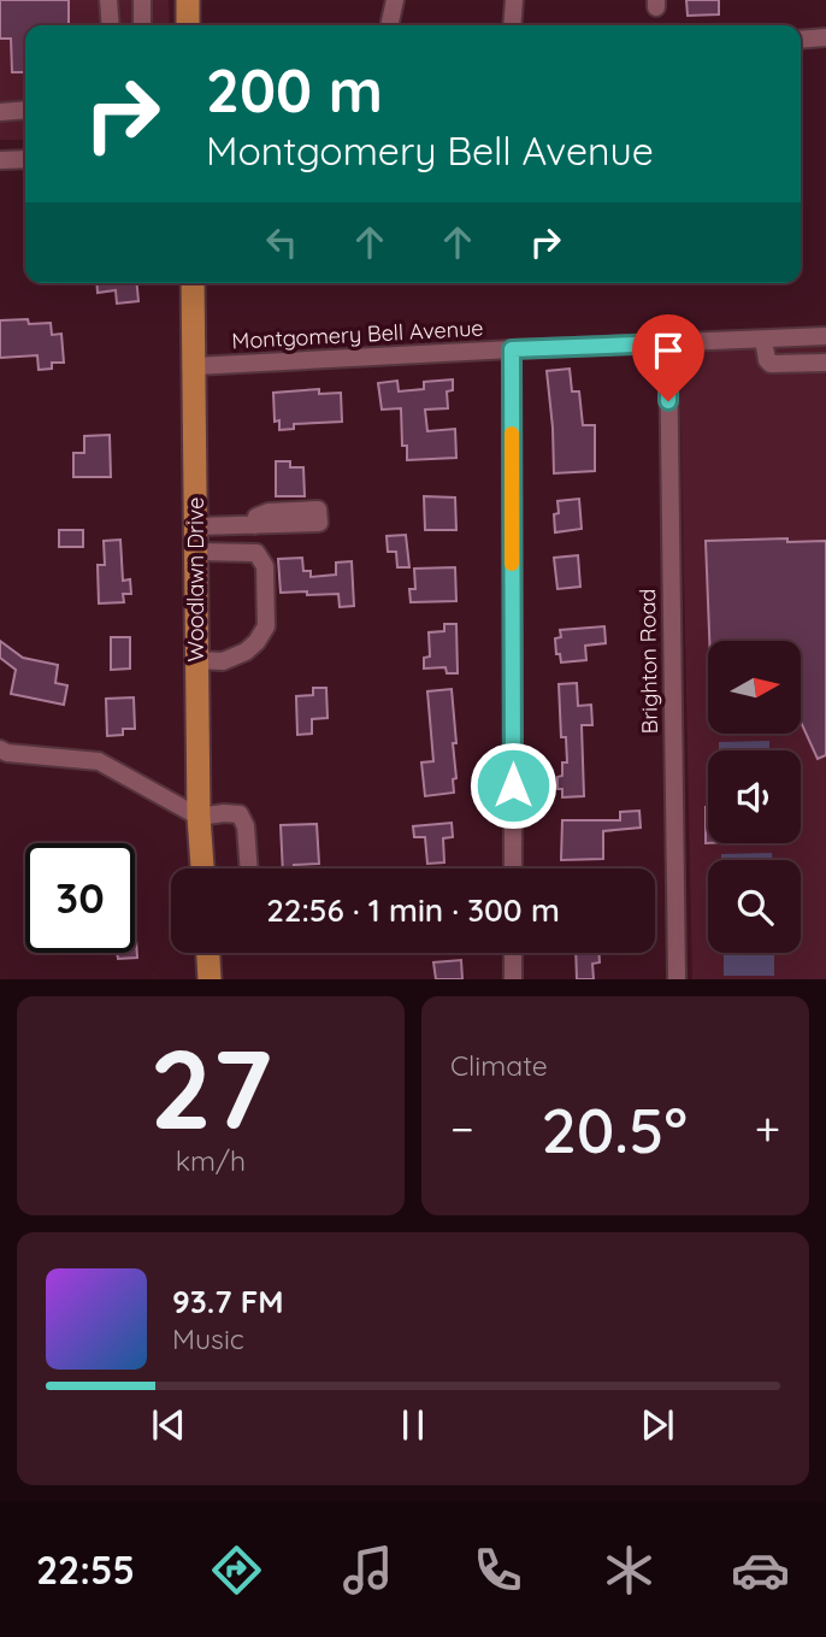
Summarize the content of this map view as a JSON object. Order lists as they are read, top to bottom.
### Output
{
  "streets": {
    "main road": ["Woodlawn Drive"],
    "street": ["Montgomery Bell Avenue", "Brighton Road"]
  },
  "crossings": [
    ["Montgomery Bell Avenue", "Woodlawn Drive"],
    ["Montgomery Bell Avenue", "Brighton Road"]
  ],
  "north": "right",
  "page": {
    "turn": ["200 m", "Montgomery Bell Avenue"],
    "limit": "30",
    "trip": "22:56 · 1 min · 300 m",
    "tile": [
      ["27", "km/h"],
      "Climate"
    ],
    "heat": ["−", "20.5°", "+"],
    "song": ["93.7 FM", "Music"],
    "tabs": "22:55"
  }
}
